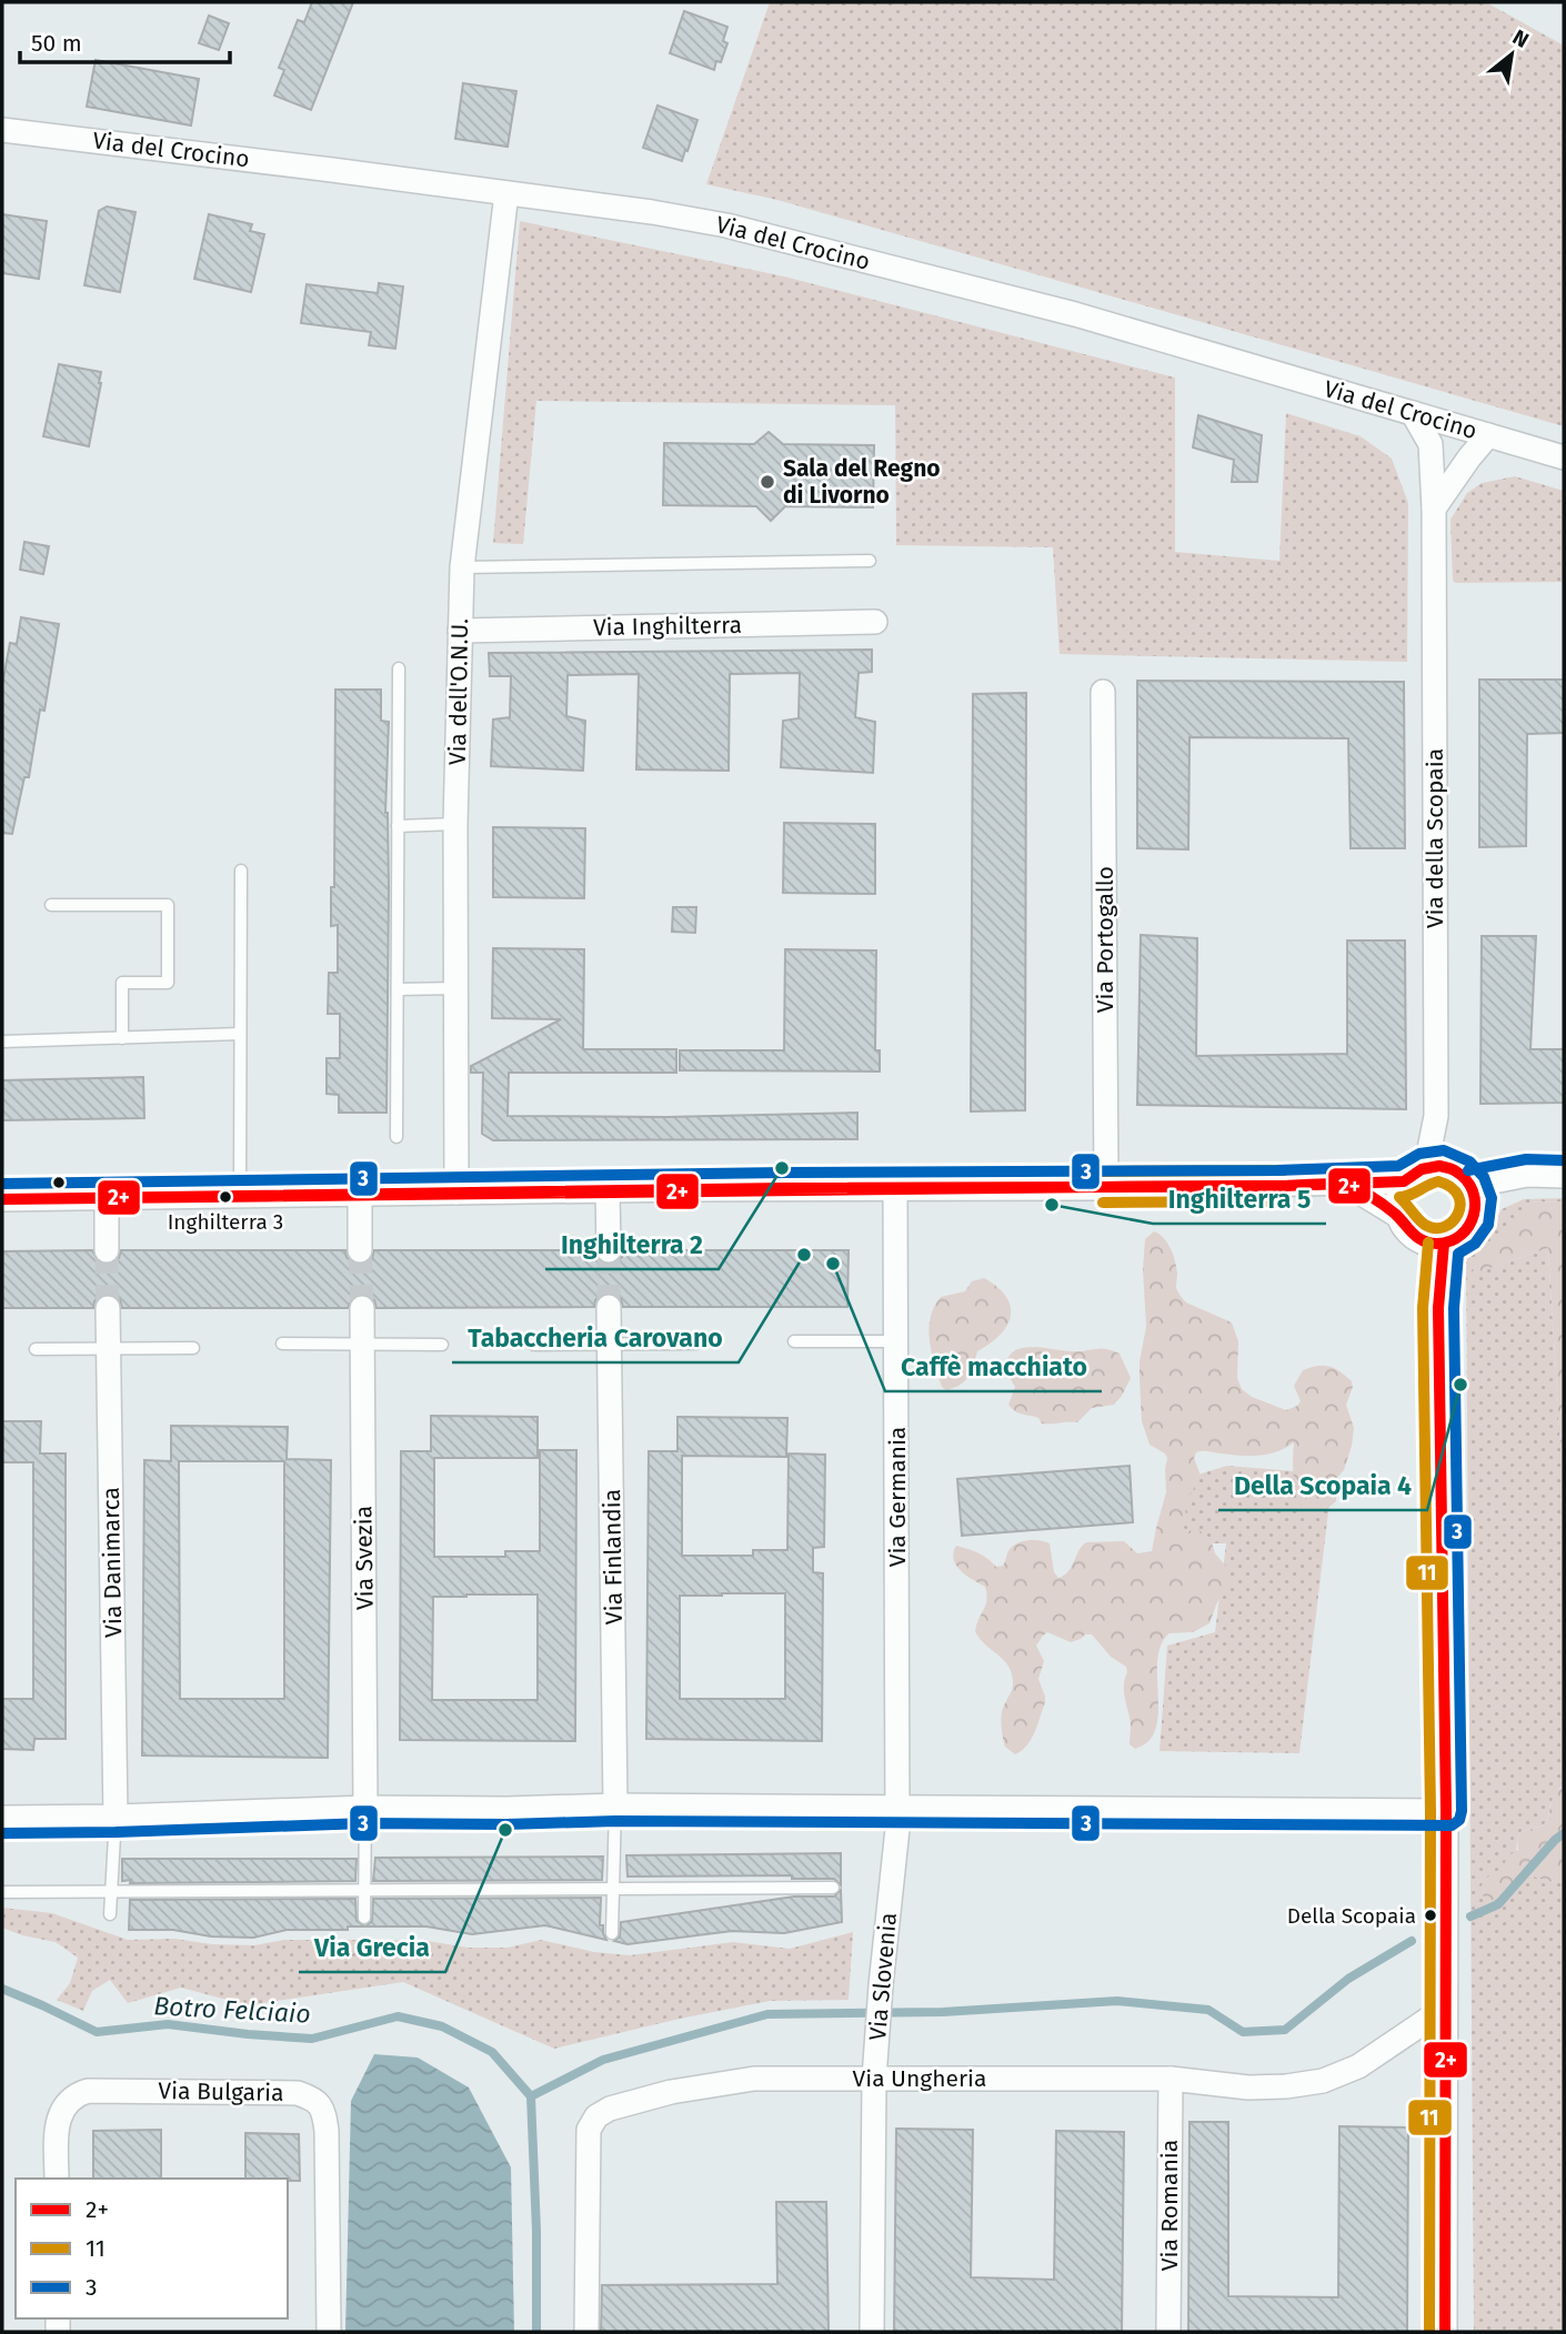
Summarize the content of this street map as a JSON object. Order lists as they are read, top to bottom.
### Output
{
  "streets": {
    "street": [
      "Via del Crocino",
      "Via Inghilterra",
      "Via dell'O.N.U.",
      "Via della Scopaia",
      "Via Portogallo",
      "Via Germania",
      "Via Finlandia",
      "Via Svezia",
      "Via Danimarca",
      "Via Slovenia",
      "Via Ungheria",
      "Via Bulgaria",
      "Via Romania"
    ]
  },
  "crossings": [
    ["Via del Crocino", "Via dell'O.N.U."],
    ["Via del Crocino", "Via della Scopaia"],
    ["Via Inghilterra", "Via dell'O.N.U."],
    ["Via Germania", "Via Slovenia"],
    ["Via Slovenia", "Via Ungheria"],
    ["Via Ungheria", "Via Romania"]
  ],
  "water": ["Botro Felciaio"],
  "places": [
    "Sala del Regno di Livorno",
    "Inghilterra 2",
    "Inghilterra 3",
    "Inghilterra 5",
    "Tabaccheria Carovano",
    "Caffè macchiato",
    "Della Scopaia 4",
    "Via Grecia",
    "Della Scopaia"
  ],
  "lines": ["transit line 3", "transit line 2+", "transit line 11"],
  "legend": ["2+", "11", "3"],
  "scale_bar": "50 m",
  "north": "top right"
}
